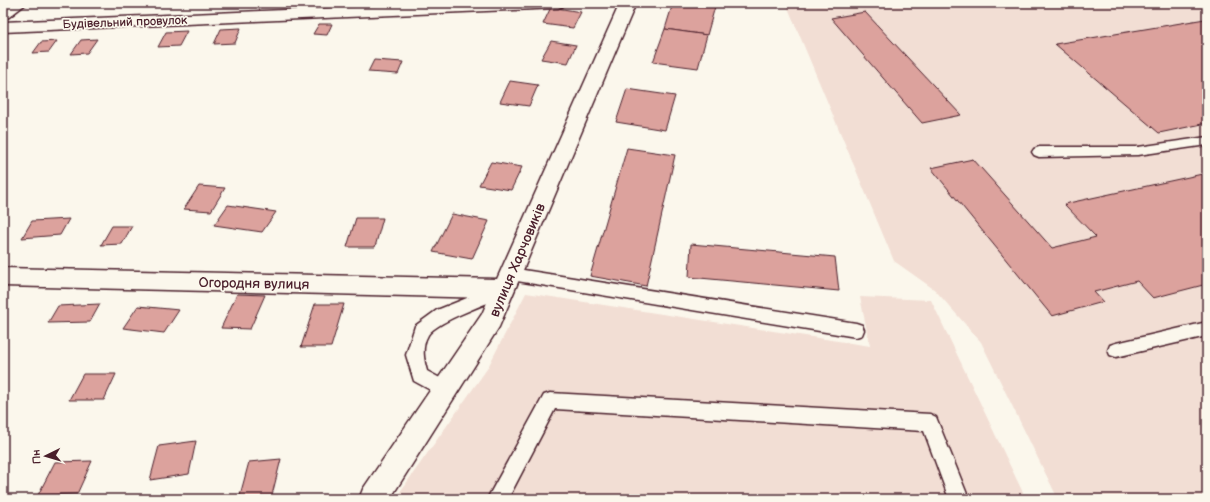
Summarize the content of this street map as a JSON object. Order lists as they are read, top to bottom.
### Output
{
  "streets": {
    "street": ["Будівельний провулок", "вулиця Харчовиків", "Огородня вулиця"]
  },
  "crossings": [
    ["вулиця Харчовиків", "Огородня вулиця"]
  ],
  "north": "left"
}
